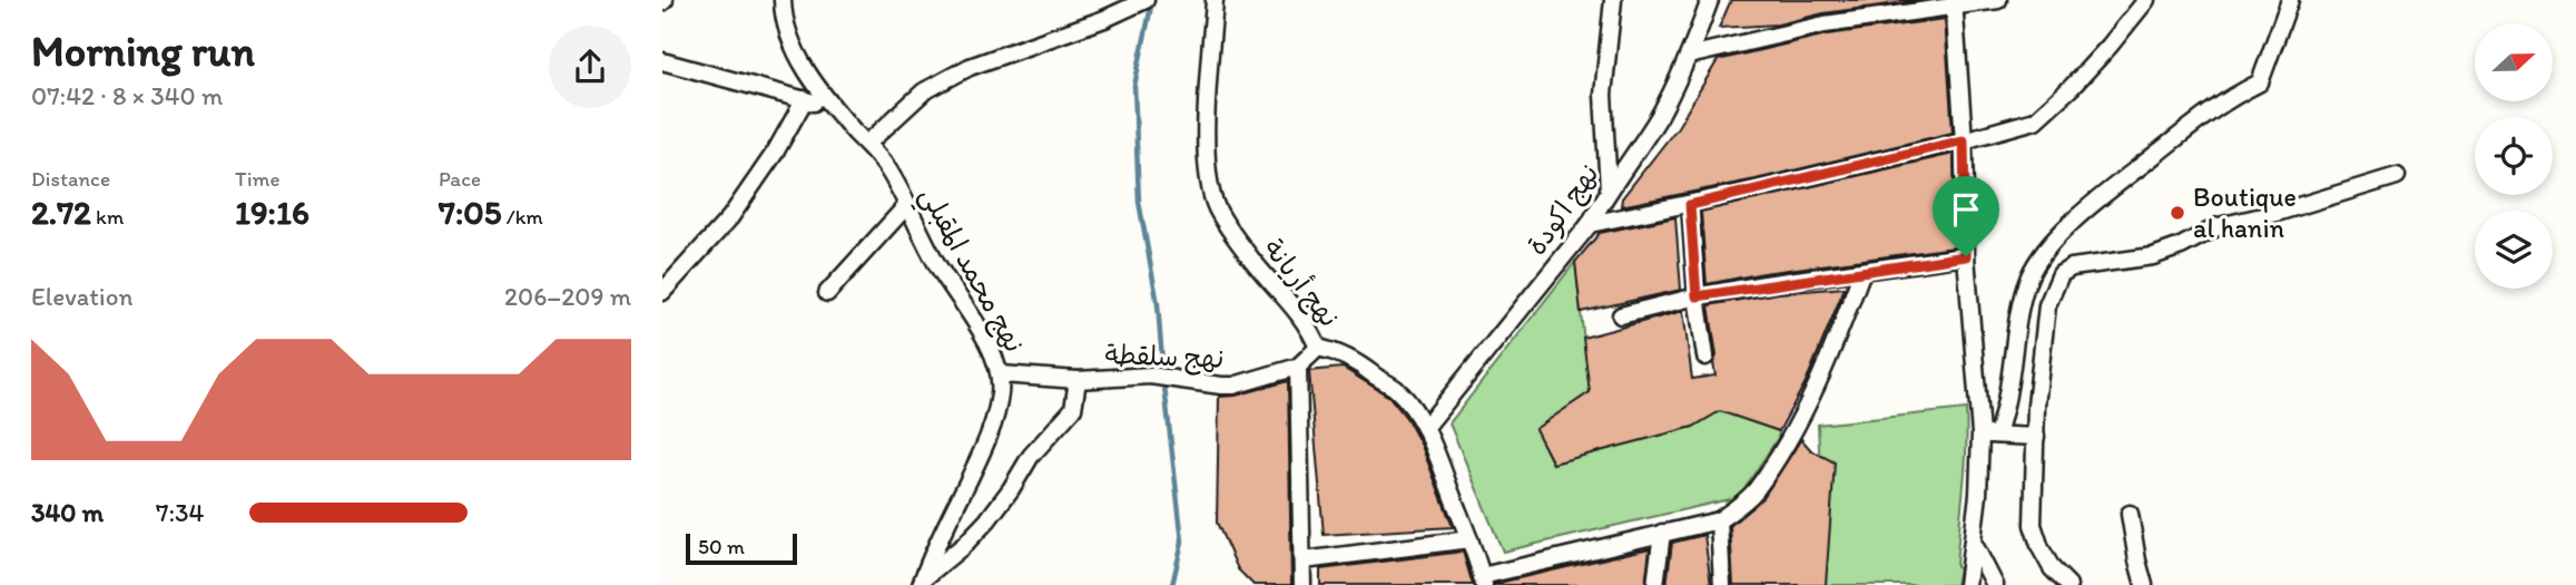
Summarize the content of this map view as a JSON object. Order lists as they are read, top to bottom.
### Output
{
  "streets": {
    "street": [
      "نهج اكودة",
      "نهج محمد المقبلي",
      "نهج أريانة",
      "نهج سلقطة"
    ]
  },
  "crossings": [
    ["نهج اكودة", "نهج أريانة"],
    ["نهج محمد المقبلي", "نهج سلقطة"],
    ["نهج أريانة", "نهج سلقطة"]
  ],
  "places": ["Boutique al hanin"],
  "scale_bar": "50 m",
  "north": "right",
  "page": {
    "heading": ["Morning run", "07:42 · 8 × 340 m"],
    "stats": [
      ["Distance", "2.72 km"],
      ["Time", "19:16"],
      ["Pace", "7:05 /km"]
    ],
    "chart": ["Elevation", "206–209 m"],
    "list": [
      {
        "name": "340 m",
        "note": "7:34"
      }
    ],
    "scale": "50 m"
  }
}
